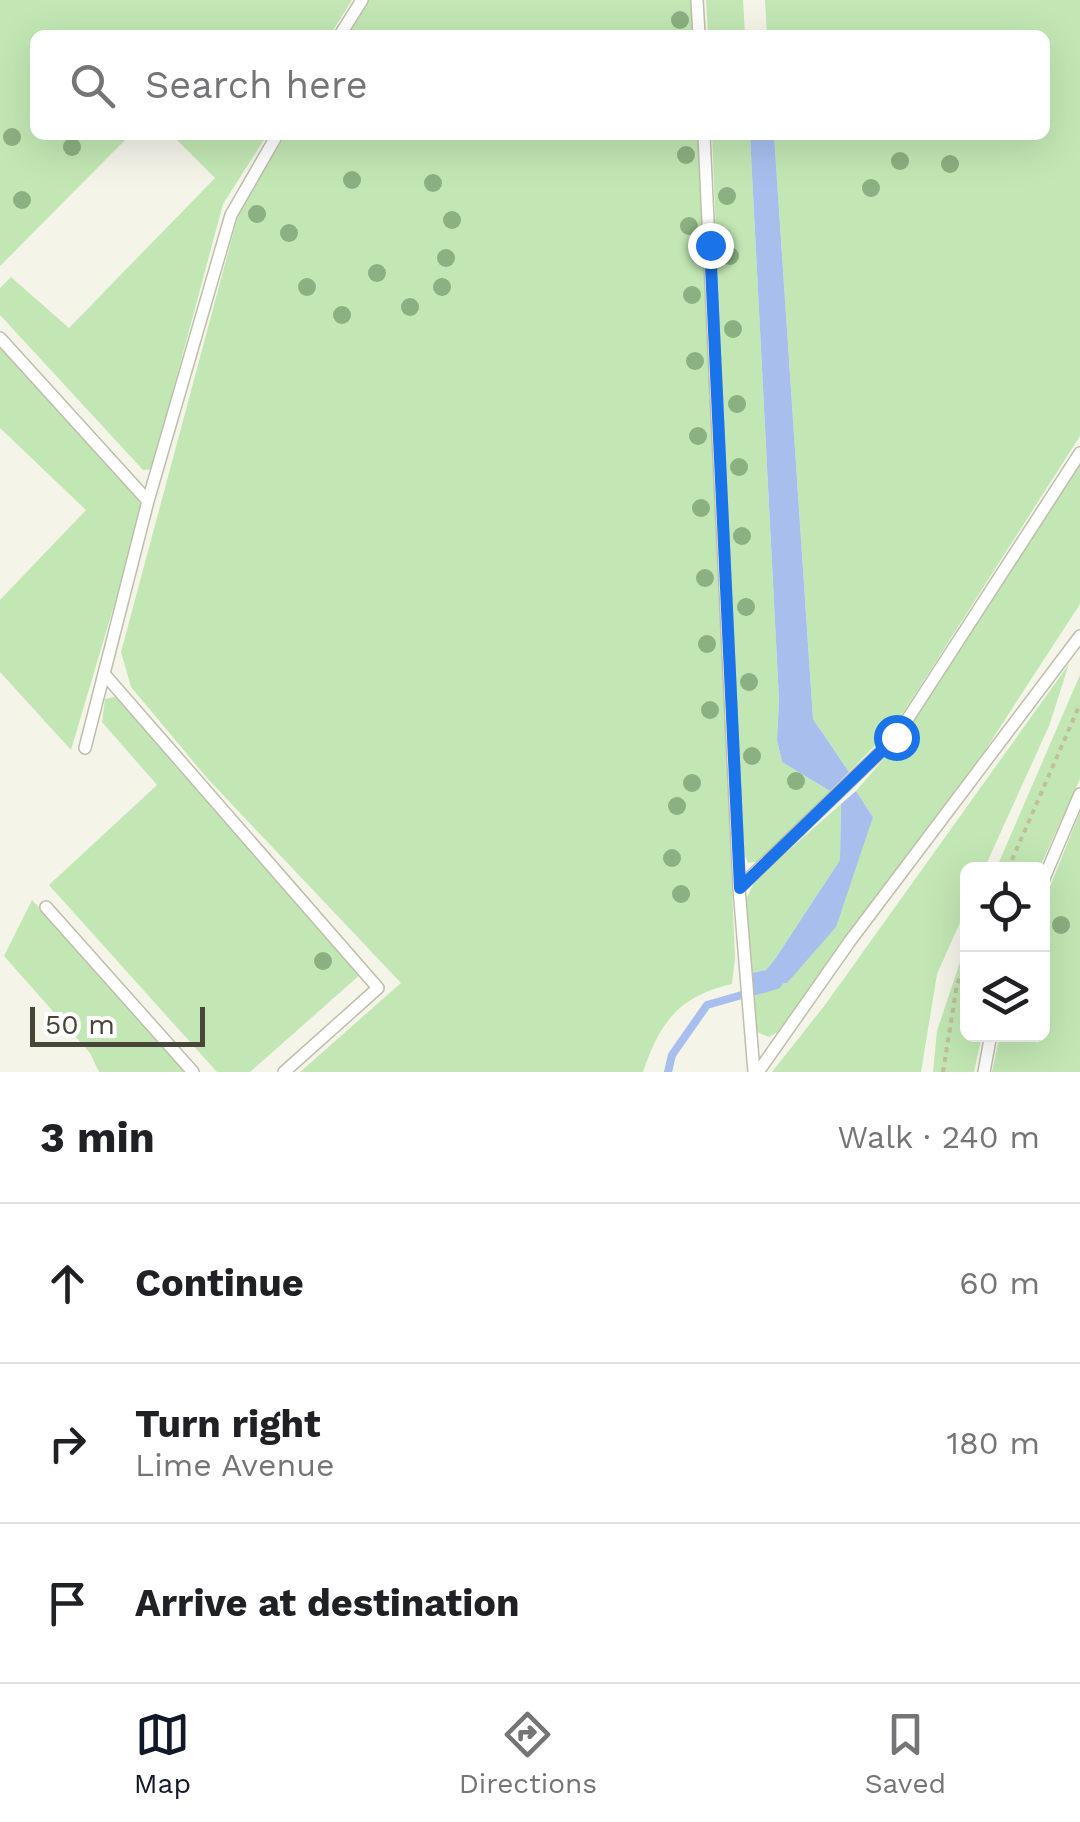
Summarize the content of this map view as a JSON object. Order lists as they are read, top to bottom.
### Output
{
  "scale_bar": "50 m",
  "page": {
    "search": "Search here",
    "scale": "50 m",
    "heading": ["3 min", "Walk · 240 m"],
    "list": [
      ["Continue", "60 m"],
      ["Turn right", "Lime Avenue", "180 m"],
      "Arrive at destination"
    ],
    "nav": ["Map", "Directions", "Saved"]
  }
}
